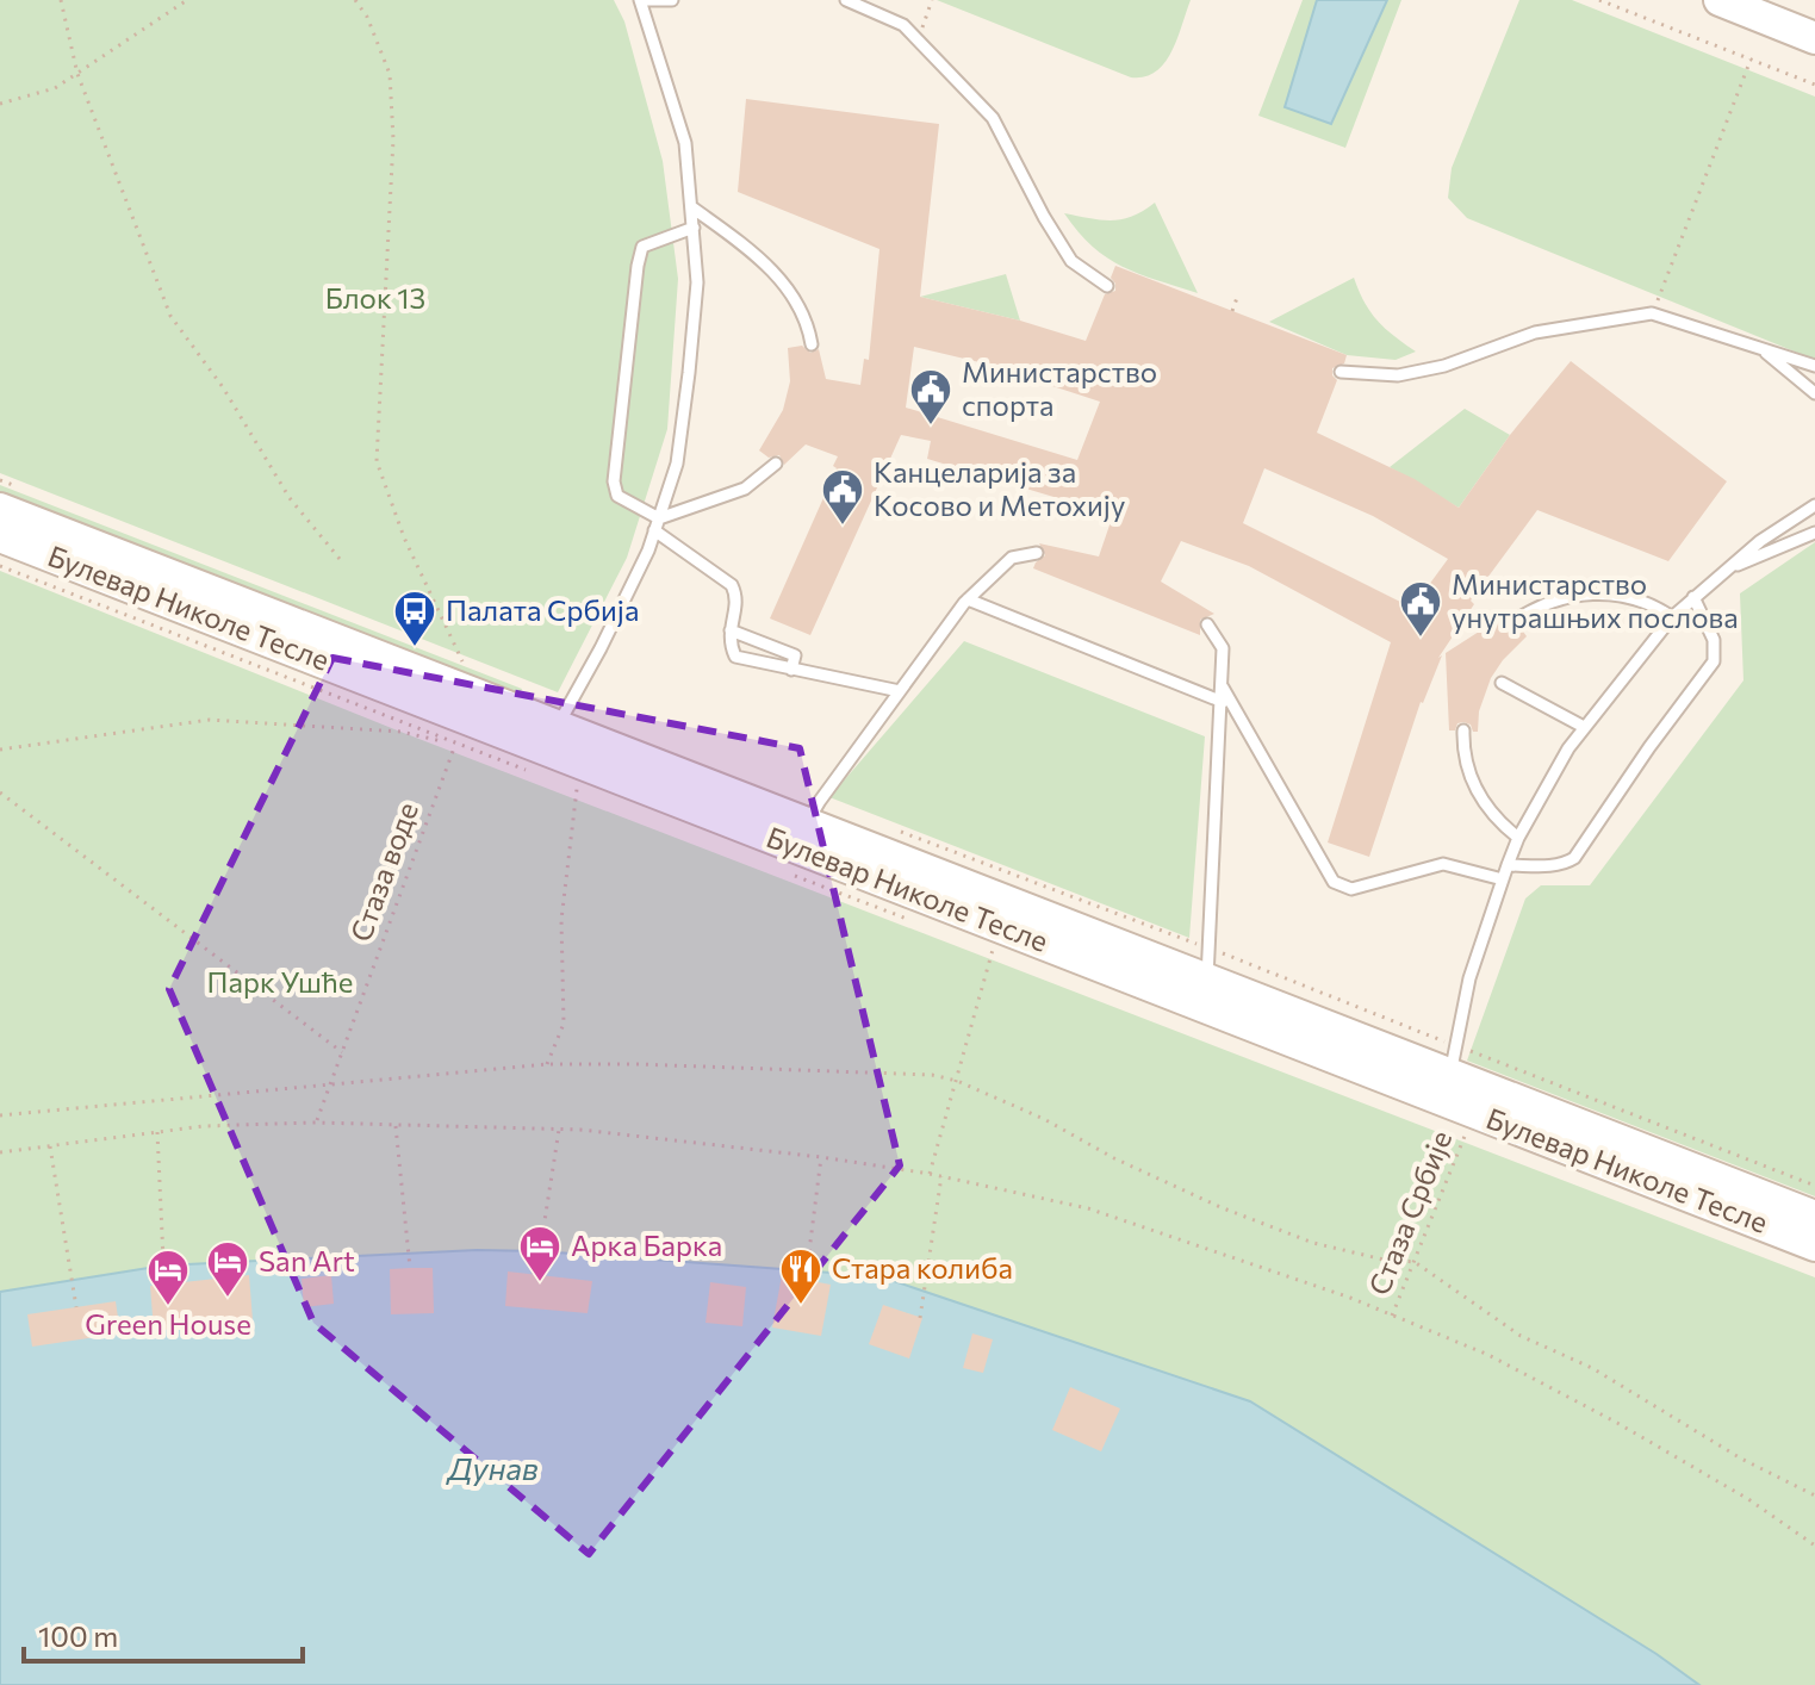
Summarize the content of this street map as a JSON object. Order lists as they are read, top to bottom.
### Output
{
  "streets": {
    "main road": ["Булевар Николе Тесле"],
    "path": ["Стаза воде", "Стаза Србије"]
  },
  "water": ["Дунав"],
  "parks": ["Блок 13", "Парк Ушће"],
  "places": {
    "public building": ["Министарство спорта", "Канцеларија за Косово и Метохију", "Министарство унутрашњих послова"],
    "bus stop": ["Палата Србија"],
    "hotel": ["Арка Барка", "San Art", "Green House"],
    "restaurant": ["Стара колиба"]
  },
  "scale_bar": "100 m"
}
